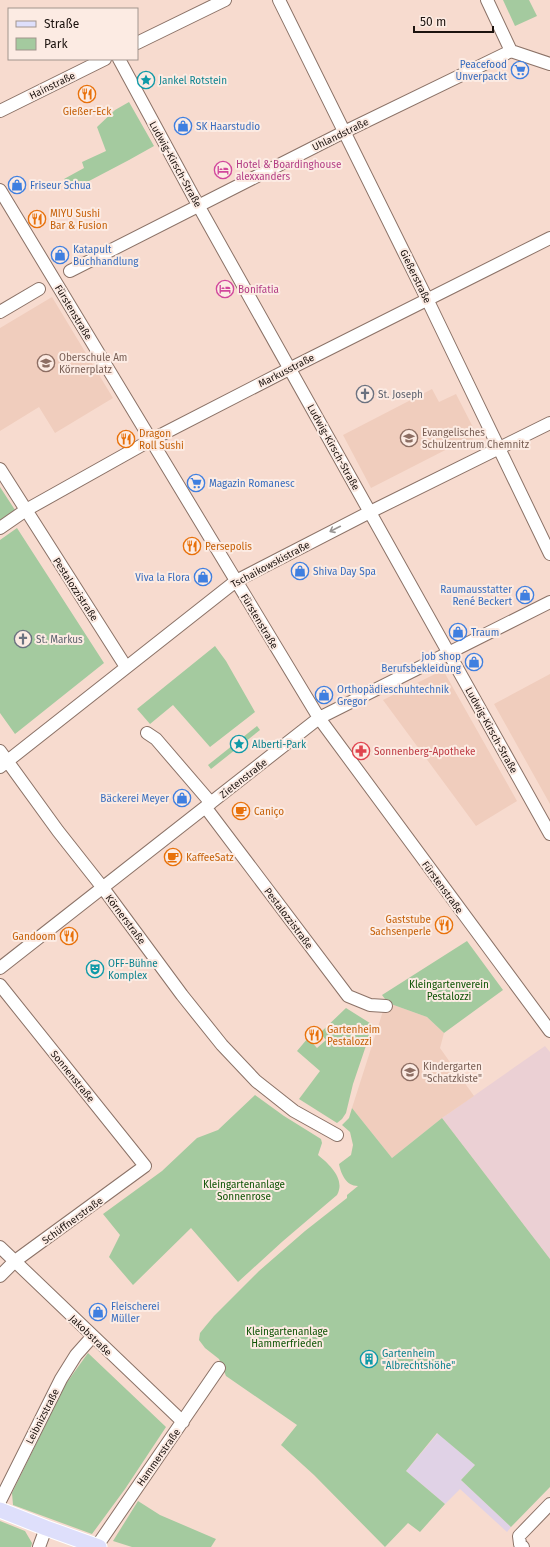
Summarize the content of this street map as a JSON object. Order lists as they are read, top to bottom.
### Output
{
  "streets": {
    "street": [
      "Hainstraße",
      "Uhlandstraße",
      "Ludwig-Kirsch-Straße",
      "Gießerstraße",
      "Fürstenstraße",
      "Markusstraße",
      "Tschaikowskistraße",
      "Pestalozzistraße",
      "Zietenstraße",
      "Körnerstraße",
      "Sonnenstraße",
      "Schüffnerstraße",
      "Jakobstraße",
      "Leibnizstraße",
      "Hammerstraße"
    ]
  },
  "crossings": [
    ["Uhlandstraße", "Ludwig-Kirsch-Straße"],
    ["Uhlandstraße", "Gießerstraße"],
    ["Ludwig-Kirsch-Straße", "Markusstraße"],
    ["Ludwig-Kirsch-Straße", "Tschaikowskistraße"],
    ["Ludwig-Kirsch-Straße", "Zietenstraße"],
    ["Gießerstraße", "Markusstraße"],
    ["Gießerstraße", "Tschaikowskistraße"],
    ["Fürstenstraße", "Markusstraße"],
    ["Fürstenstraße", "Tschaikowskistraße"],
    ["Fürstenstraße", "Zietenstraße"],
    ["Markusstraße", "Pestalozzistraße"],
    ["Tschaikowskistraße", "Pestalozzistraße"],
    ["Tschaikowskistraße", "Körnerstraße"],
    ["Pestalozzistraße", "Zietenstraße"],
    ["Zietenstraße", "Körnerstraße"],
    ["Sonnenstraße", "Schüffnerstraße"],
    ["Schüffnerstraße", "Jakobstraße"],
    ["Jakobstraße", "Leibnizstraße"],
    ["Jakobstraße", "Hammerstraße"]
  ],
  "parks": ["Kleingartenverein Pestalozzi", "Kleingartenanlage Sonnenrose", "Kleingartenanlage Hammerfrieden"],
  "places": {
    "supermarket": ["Peacefood Unverpackt", "Magazin Romanesc"],
    "place": ["Jankel Rotstein", "Alberti-Park"],
    "restaurant": [
      "Gießer-Eck",
      "MIYU Sushi Bar & Fusion",
      "Dragon Roll Sushi",
      "Persepolis",
      "Gaststube Sachsenperle",
      "Gandoom",
      "Gartenheim Pestalozzi"
    ],
    "shop": [
      "SK Haarstudio",
      "Friseur Schua",
      "Katapult Buchhandlung",
      "Shiva Day Spa",
      "Viva la Flora",
      "Raumausstatter René Beckert",
      "Traum",
      "job shop Berufsbekleidung",
      "Orthopädieschuhtechnik Gregor",
      "Bäckerei Meyer",
      "Fleischerei Müller"
    ],
    "hotel": ["Hotel & Boardinghouse alexxanders", "Bonifatia"],
    "school or university": ["Oberschule Am Körnerplatz", "Evangelisches Schulzentrum Chemnitz", "Kindergarten \"Schatzkiste\""],
    "church": ["St. Joseph", "St. Markus"],
    "pharmacy": ["Sonnenberg-Apotheke"],
    "cafe": ["Caniço", "KaffeeSatz"],
    "theatre": ["OFF-Bühne Komplex"],
    "building": ["Gartenheim \"Albrechtshöhe\""]
  },
  "legend": ["Straße", "Park"],
  "scale_bar": "50 m"
}
